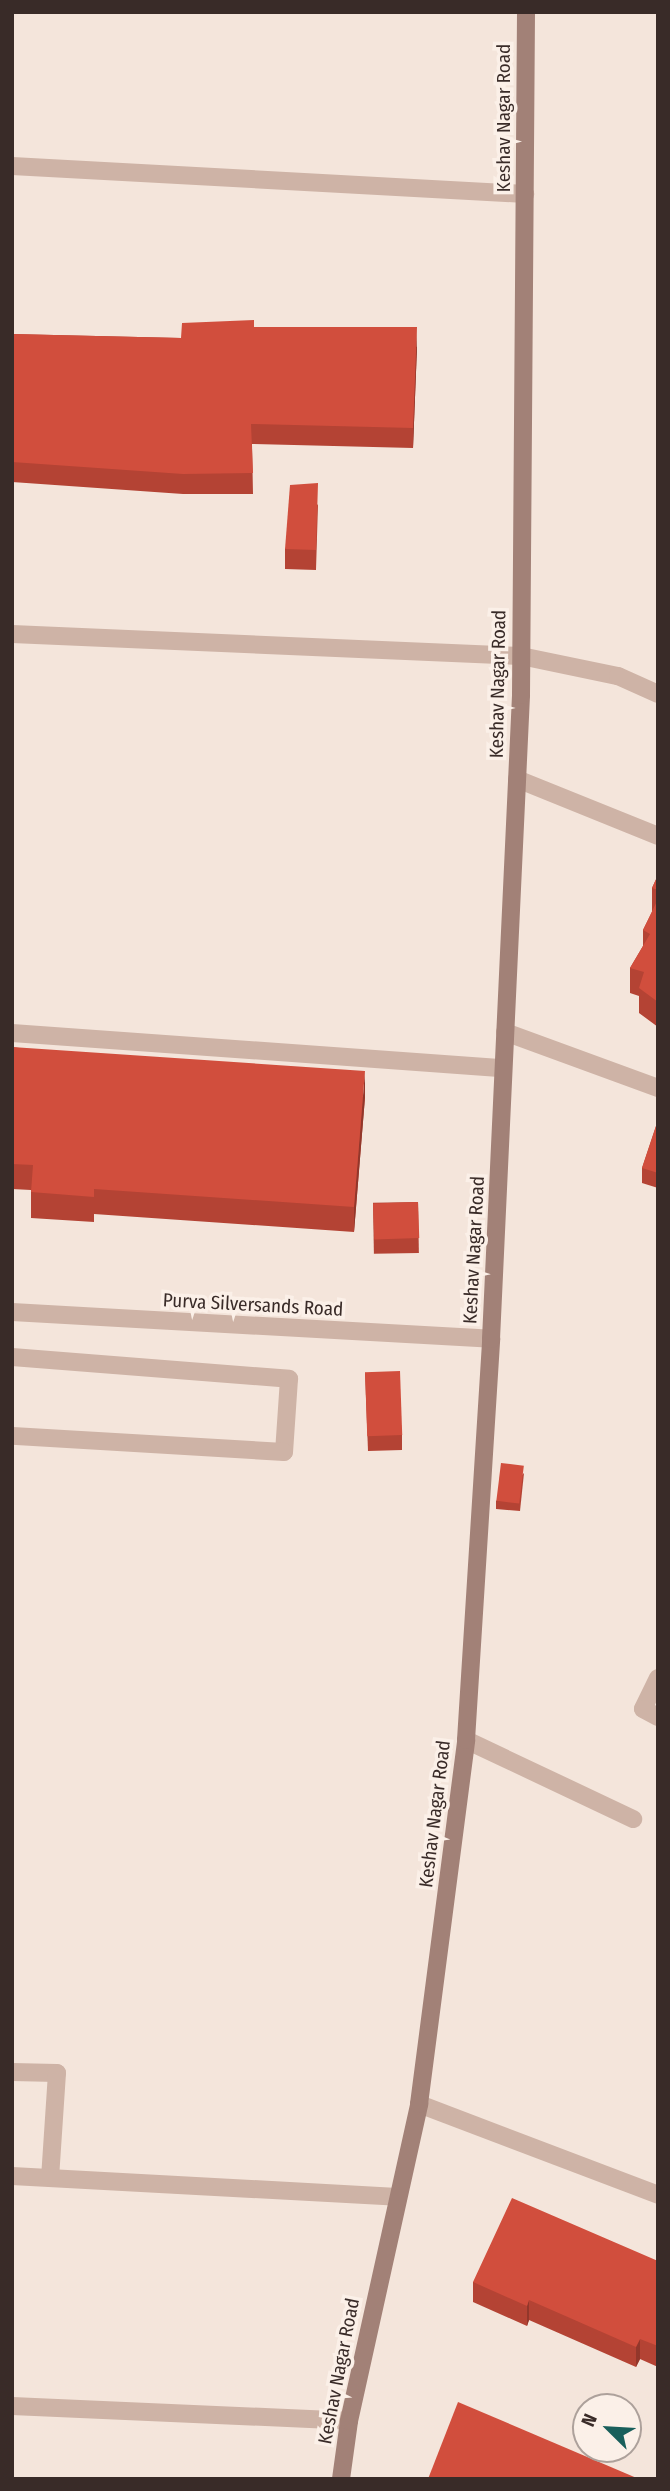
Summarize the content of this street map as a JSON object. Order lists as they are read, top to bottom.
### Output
{
  "streets": {
    "street": ["Keshav Nagar Road", "Purva Silversands Road"]
  },
  "crossings": [
    ["Keshav Nagar Road", "Purva Silversands Road"]
  ],
  "north": "top left"
}
